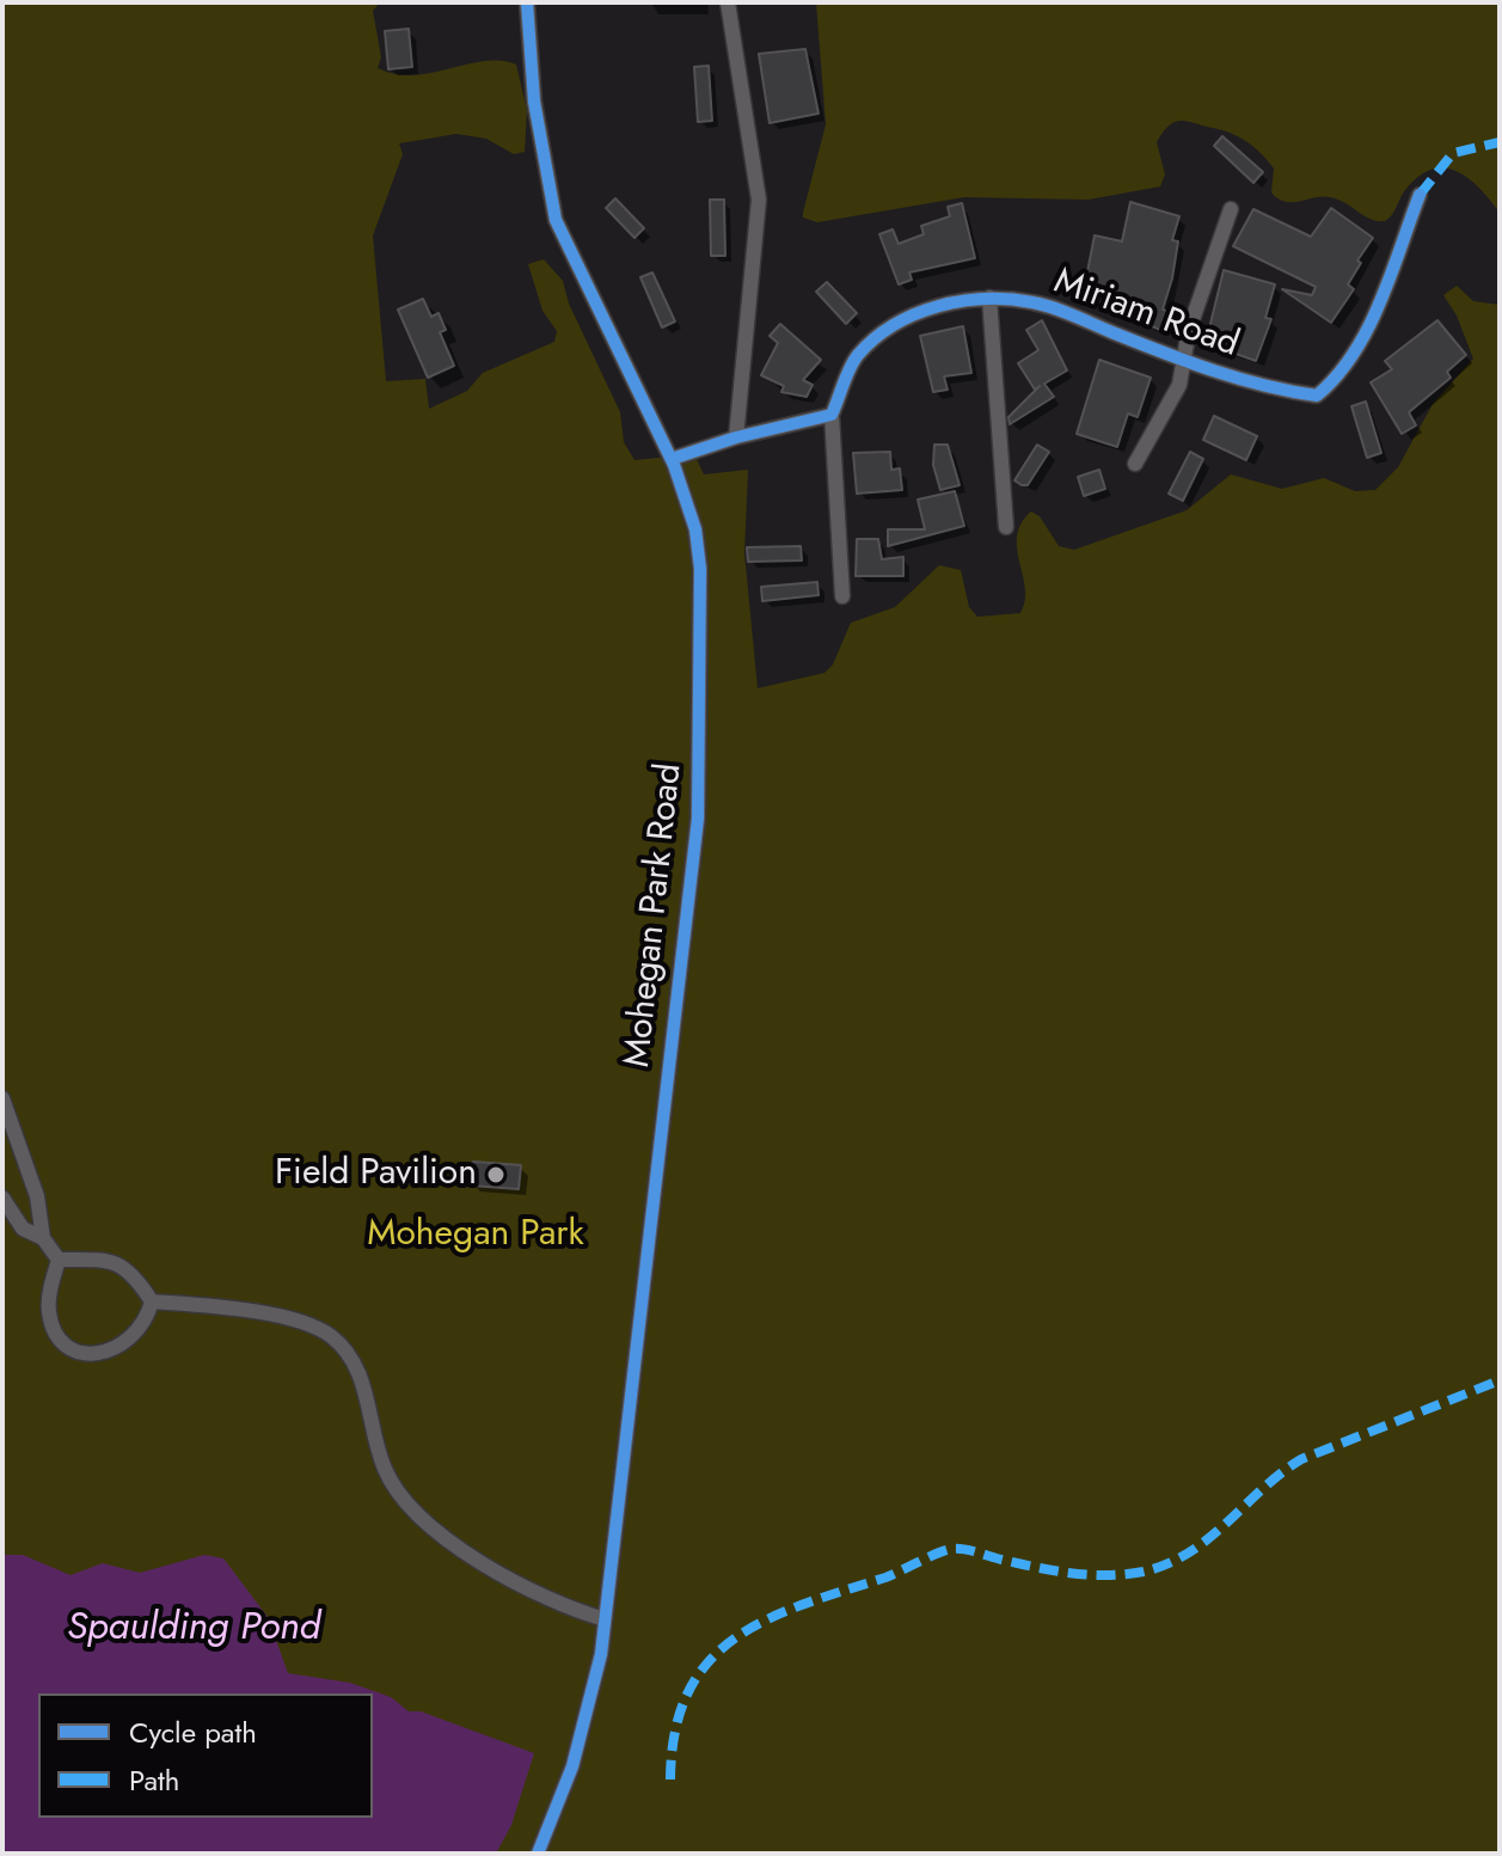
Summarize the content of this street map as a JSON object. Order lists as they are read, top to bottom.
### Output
{
  "streets": {
    "street": ["Miriam Road", "Mohegan Park Road"]
  },
  "water": ["Spaulding Pond"],
  "parks": ["Mohegan Park"],
  "places": ["Field Pavilion"],
  "legend": ["Cycle path", "Path"]
}
